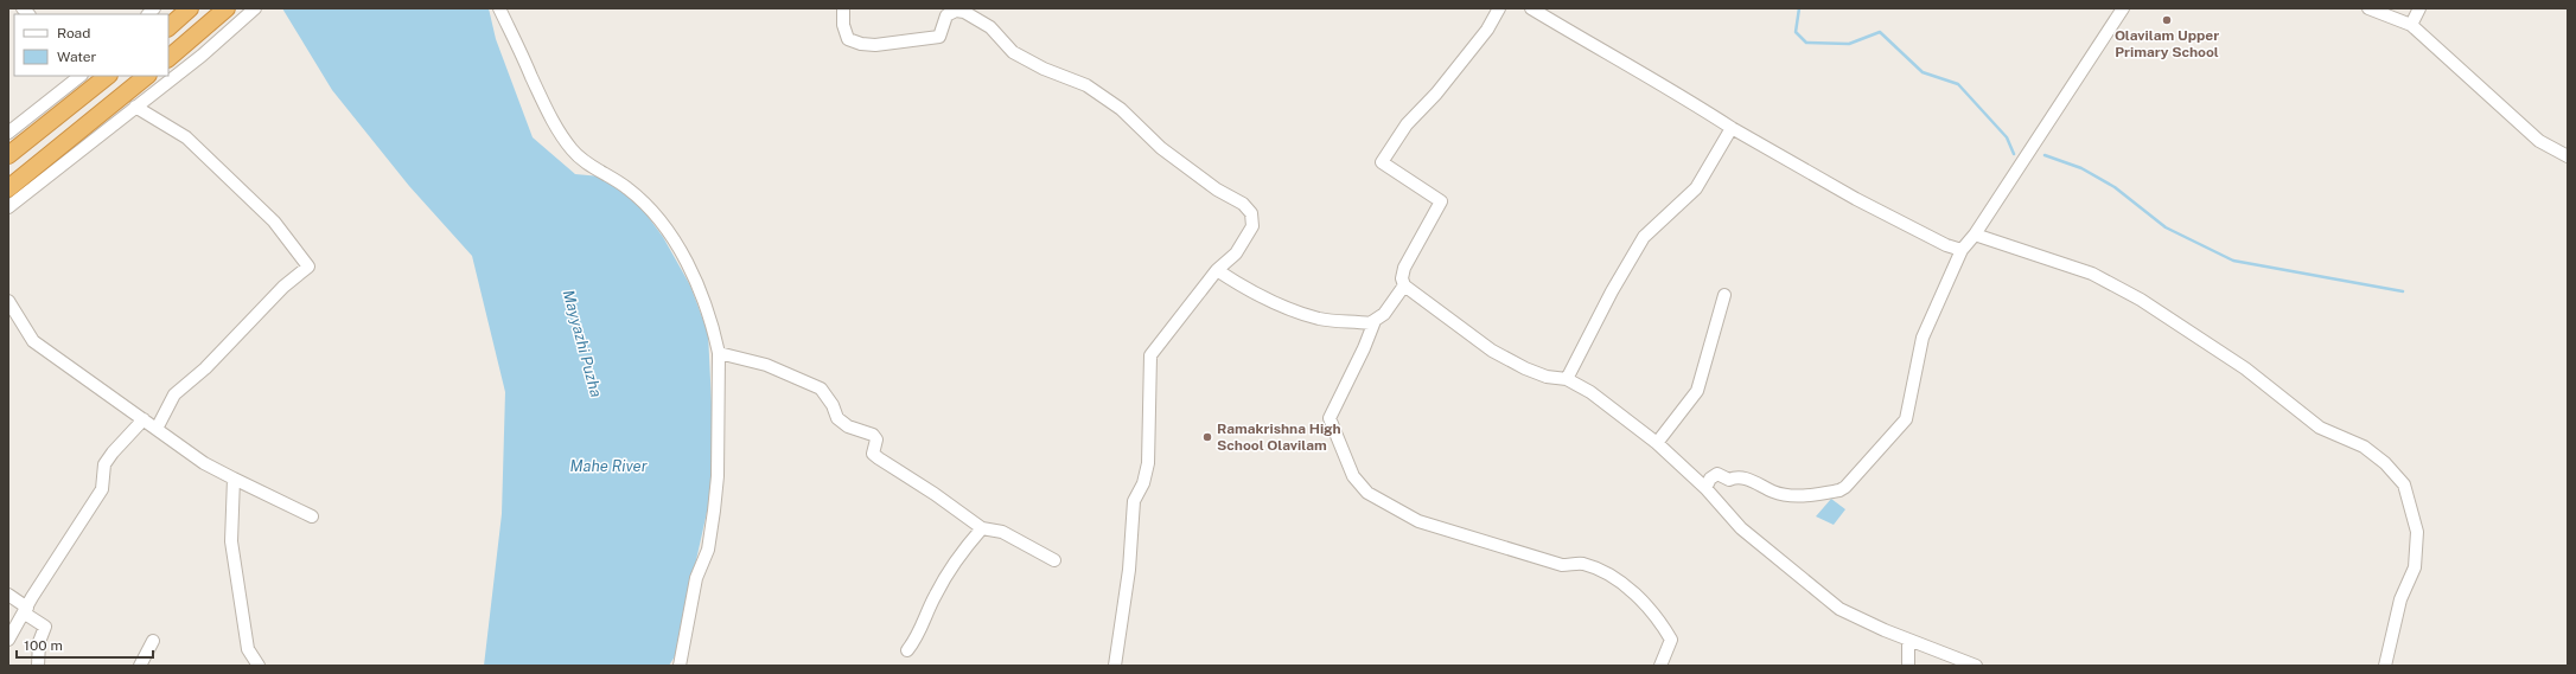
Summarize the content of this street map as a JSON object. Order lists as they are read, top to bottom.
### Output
{
  "water": ["Mayyazhi Puzha", "Mahe River"],
  "places": ["Olavilam Upper Primary School", "Ramakrishna High School Olavilam"],
  "legend": ["Road", "Water"],
  "scale_bar": "100 m"
}
